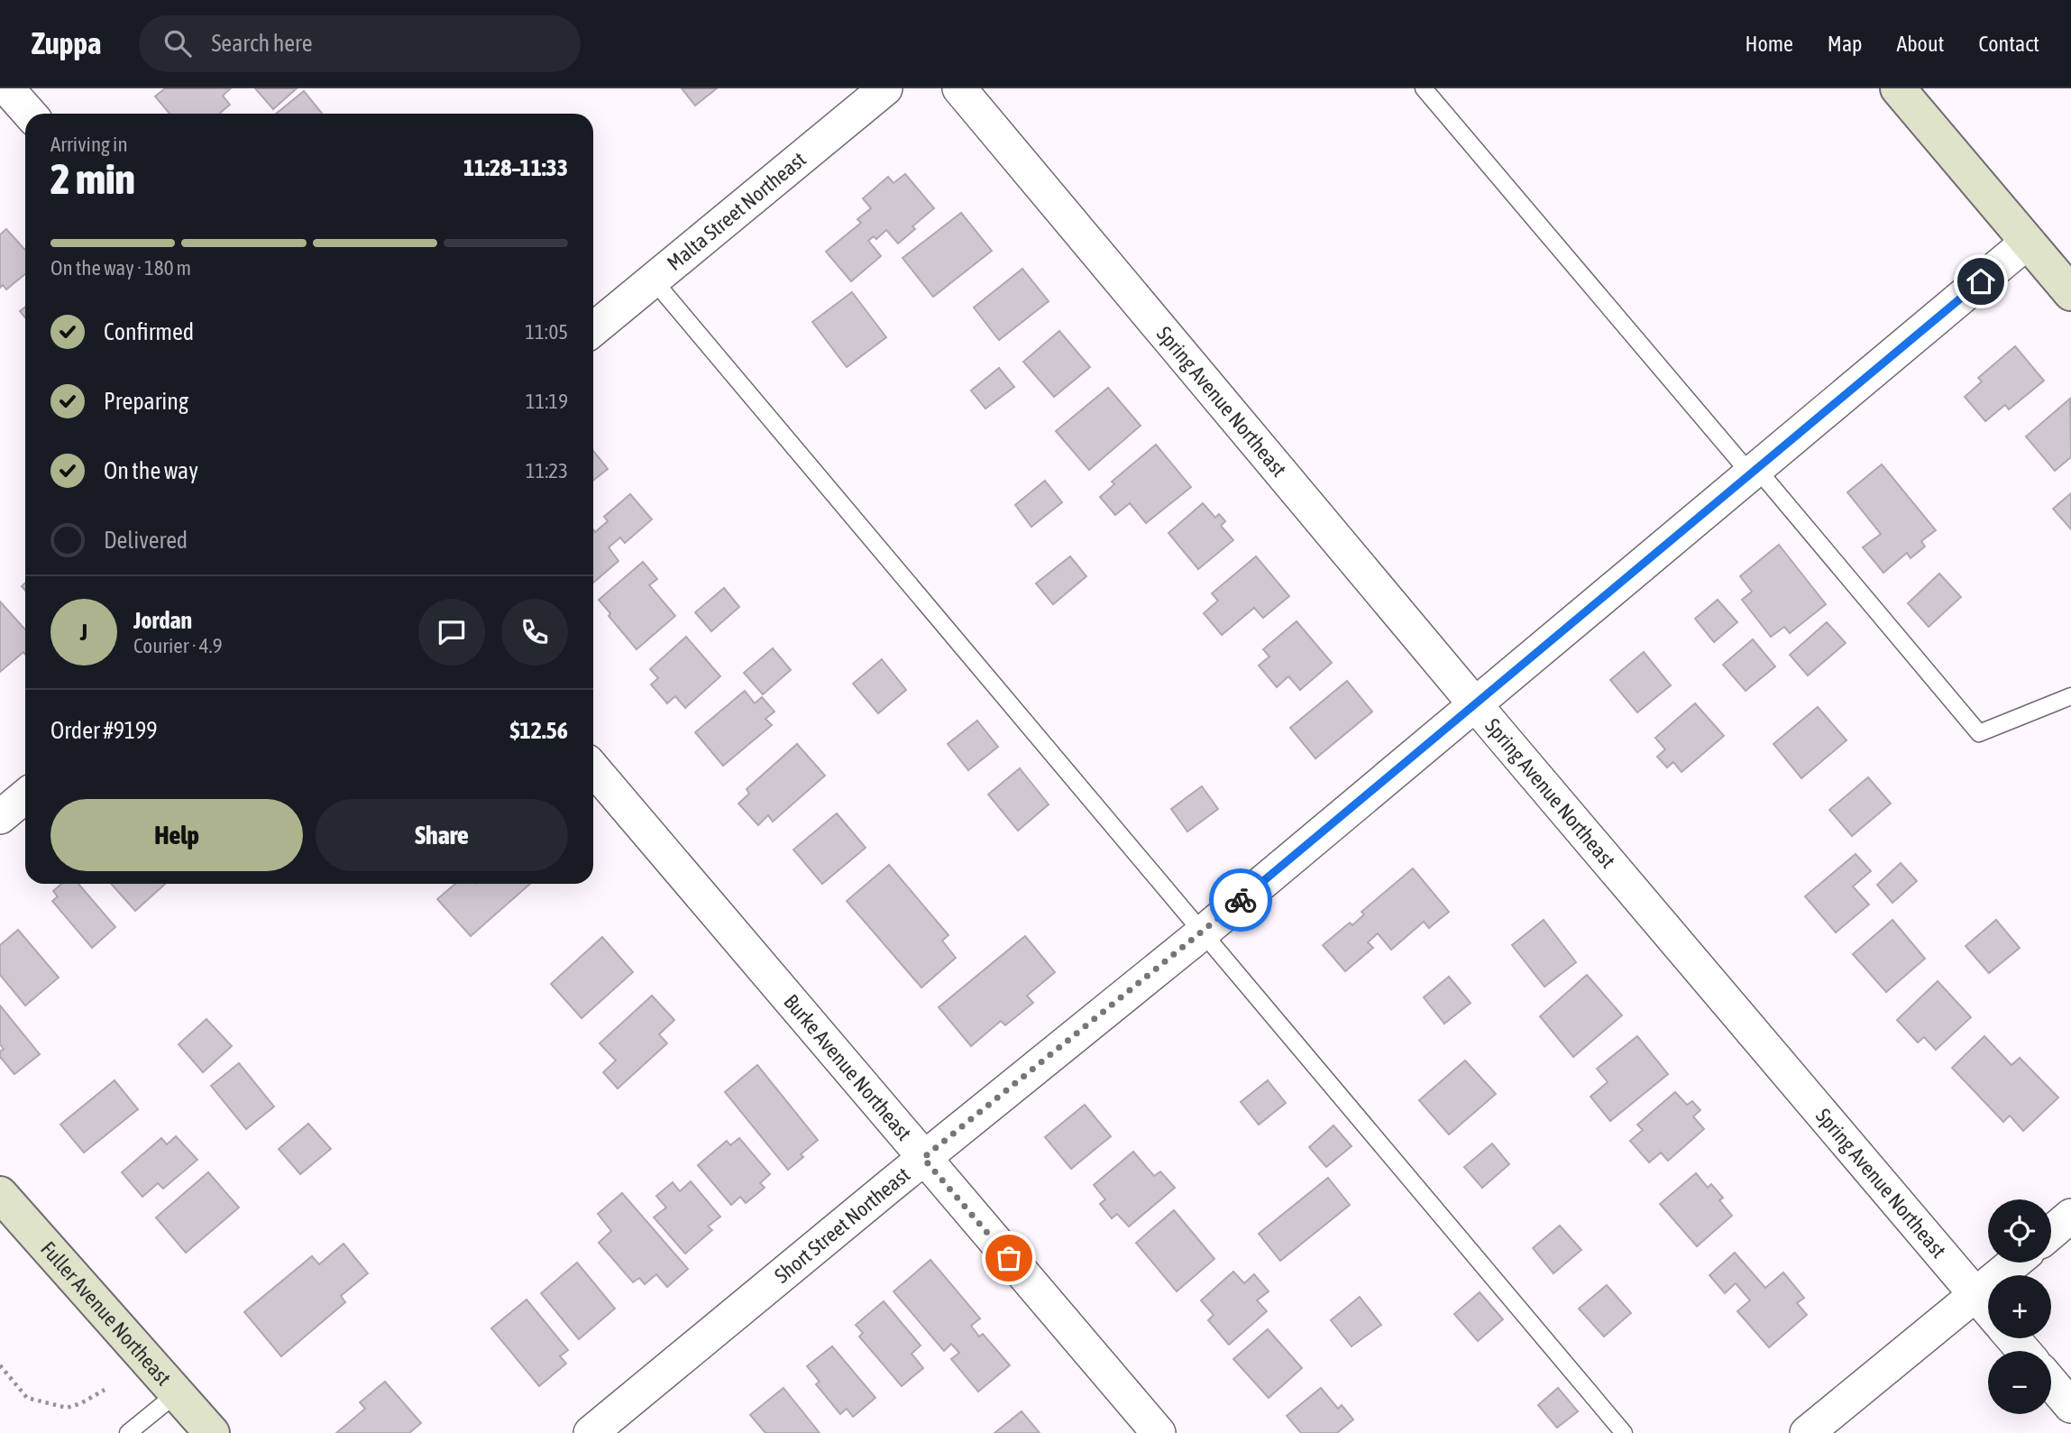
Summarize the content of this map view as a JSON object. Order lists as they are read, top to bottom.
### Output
{
  "streets": {
    "main road": ["Fuller Avenue Northeast"],
    "street": [
      "Malta Street Northeast",
      "Spring Avenue Northeast",
      "Burke Avenue Northeast",
      "Short Street Northeast"
    ]
  },
  "crossings": [
    ["Spring Avenue Northeast", "Short Street Northeast"],
    ["Burke Avenue Northeast", "Short Street Northeast"]
  ],
  "page": {
    "header": "Zuppa",
    "search": "Search here",
    "nav": [
      "Home",
      "Map",
      "About",
      "Contact"
    ],
    "heading": ["2 min", "Arriving in", "11:28–11:33"],
    "panel": [
      "Jordan",
      "Courier · 4.9",
      "Order #9199",
      "$12.56"
    ],
    "bar": "On the way · 180 m",
    "list": [
      ["Confirmed", "11:05"],
      ["Preparing", "11:19"],
      ["On the way", "11:23"],
      "Delivered"
    ],
    "round": "J",
    "buttons": ["Help", "Share"],
    "map_buttons": ["+", "−"]
  }
}
